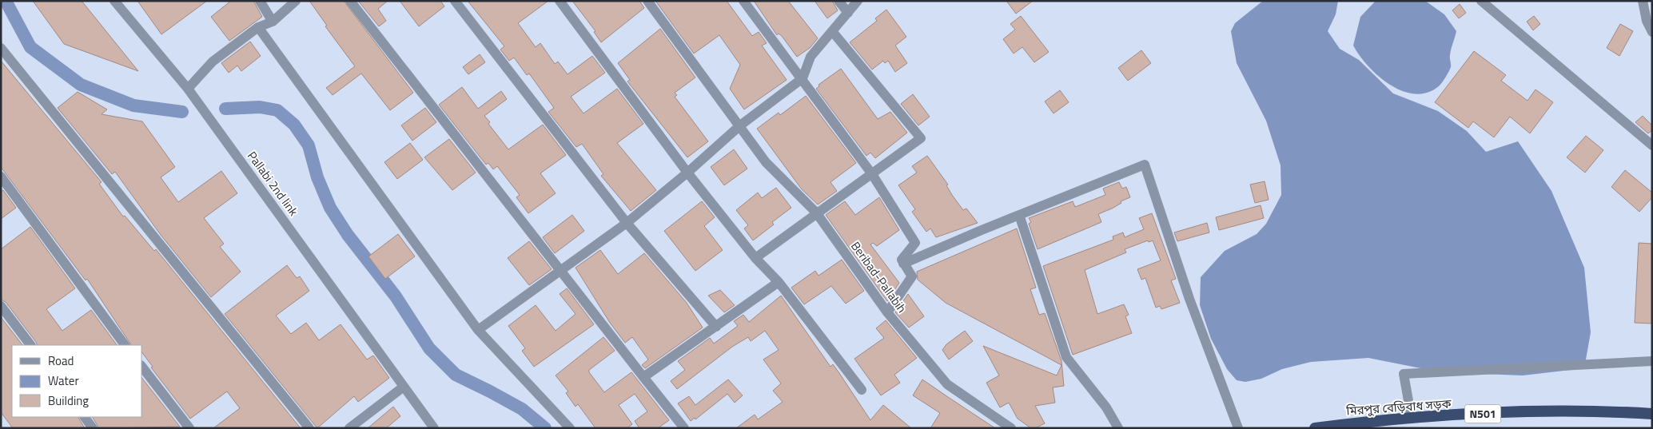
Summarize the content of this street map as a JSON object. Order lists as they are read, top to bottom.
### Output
{
  "streets": {
    "highway": ["মিরপুর বেড়িবাধ সড়ক", "N501"],
    "street": ["Pallabi 2nd link", "Beribad-Pallabih"]
  },
  "legend": ["Road", "Water", "Building"]
}
